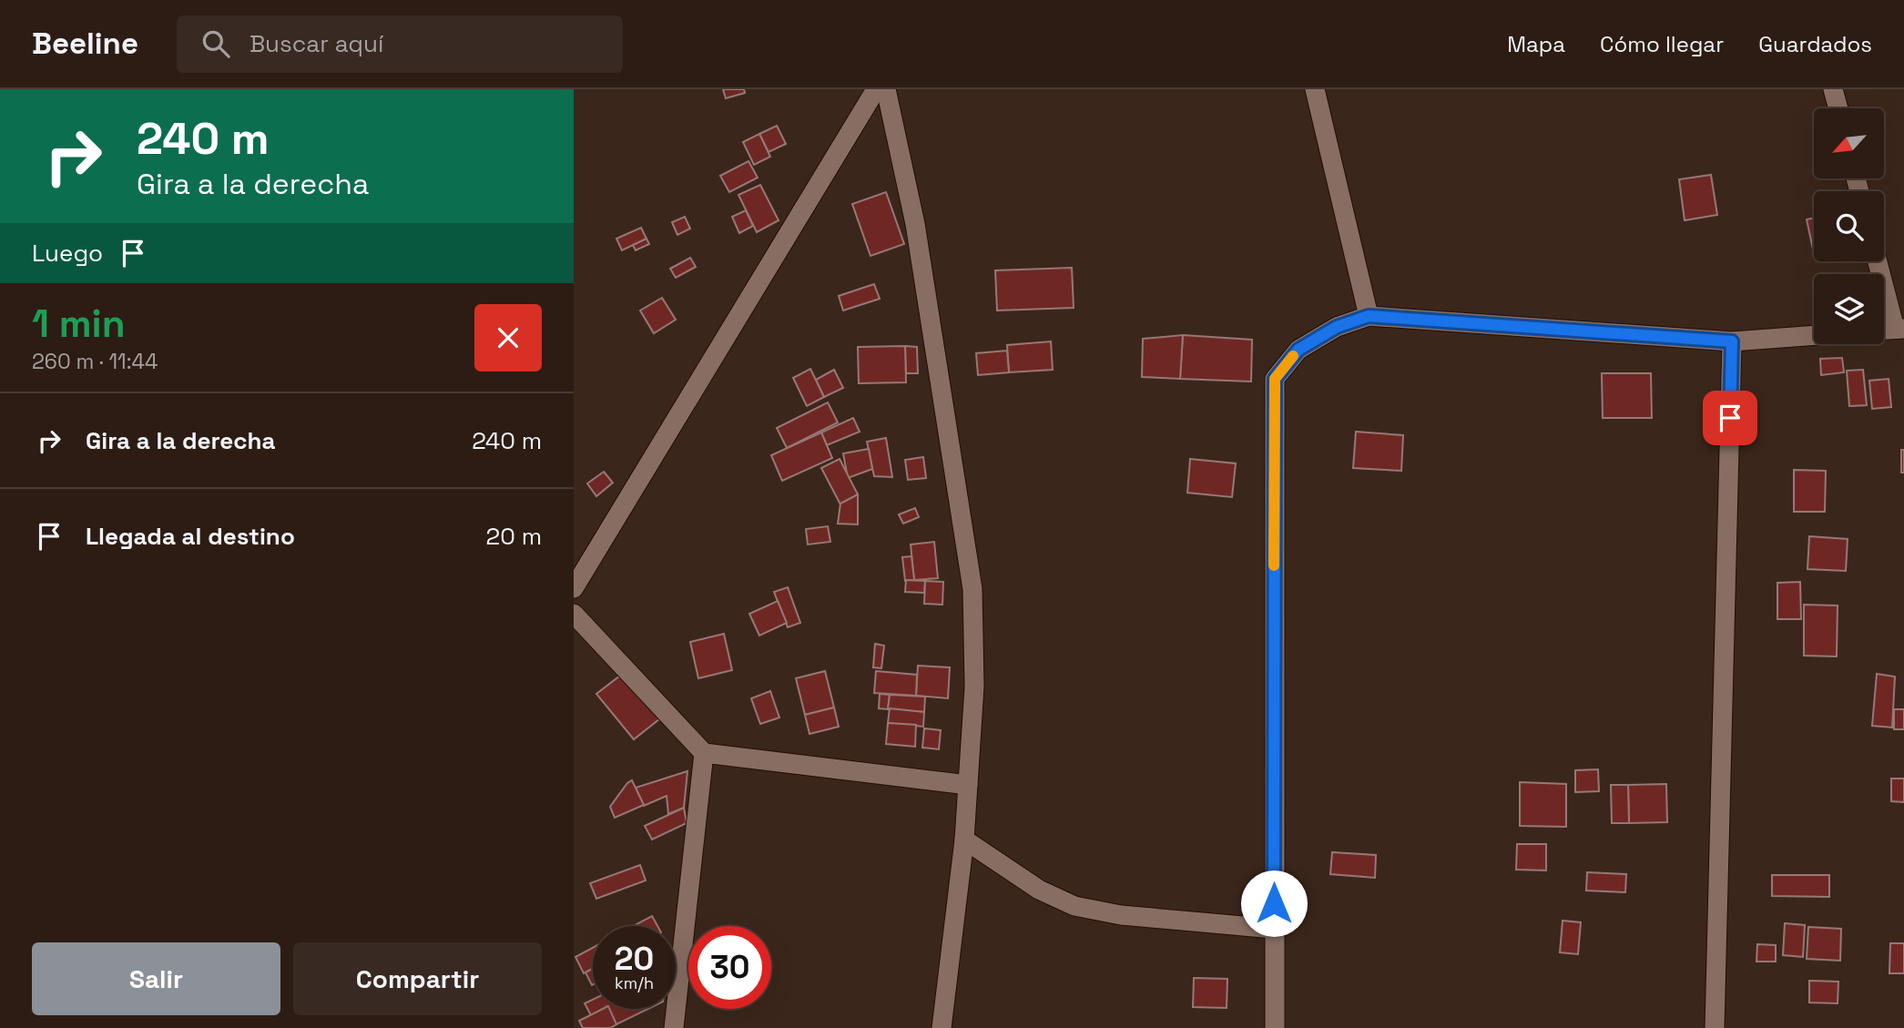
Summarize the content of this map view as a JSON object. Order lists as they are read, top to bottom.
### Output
{
  "north": "bottom left",
  "page": {
    "header": "Beeline",
    "search": "Buscar aquí",
    "nav": ["Mapa", "Cómo llegar", "Guardados"],
    "turn": ["240 m", "Gira a la derecha"],
    "then": "Luego",
    "heading": ["1 min", "260 m · 11:44"],
    "list": [
      {
        "name": "Gira a la derecha",
        "value": "240 m"
      },
      {
        "name": "Llegada al destino",
        "value": "20 m"
      }
    ],
    "speed": "20 km/h",
    "limit": "30",
    "buttons": ["Salir", "Compartir"]
  }
}
